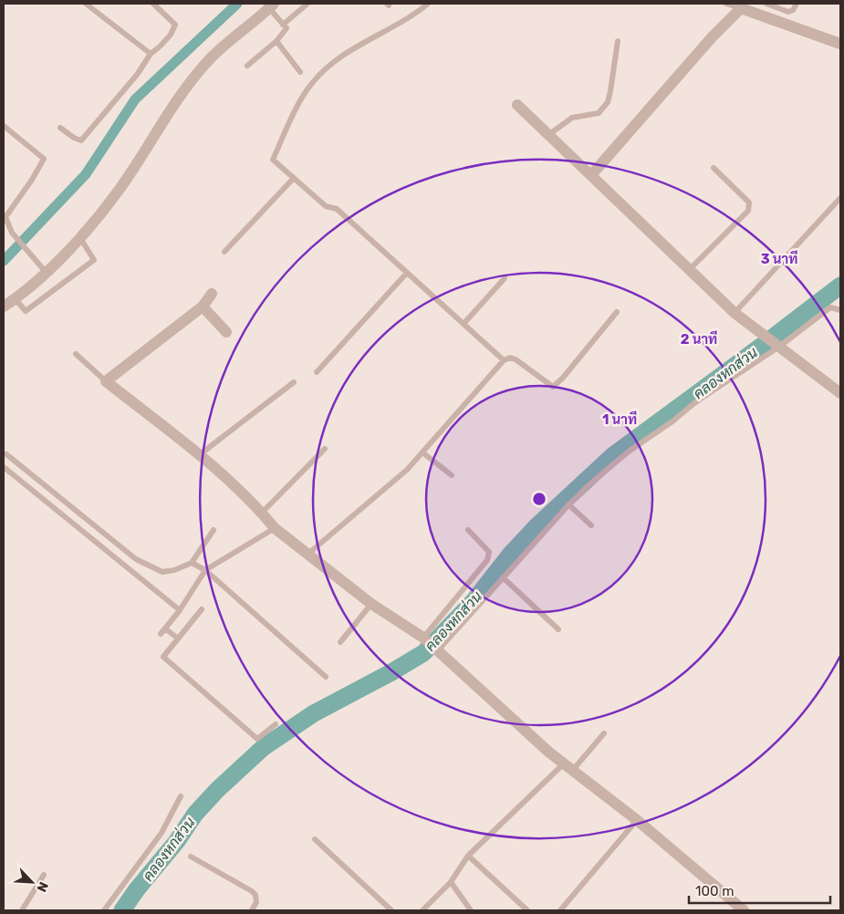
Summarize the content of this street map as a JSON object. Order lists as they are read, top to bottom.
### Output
{
  "water": ["คลองหกส่วน"],
  "scale_bar": "100 m",
  "north": "bottom right",
  "rings": ["3 นาที", "2 นาที", "1 นาที"]
}
